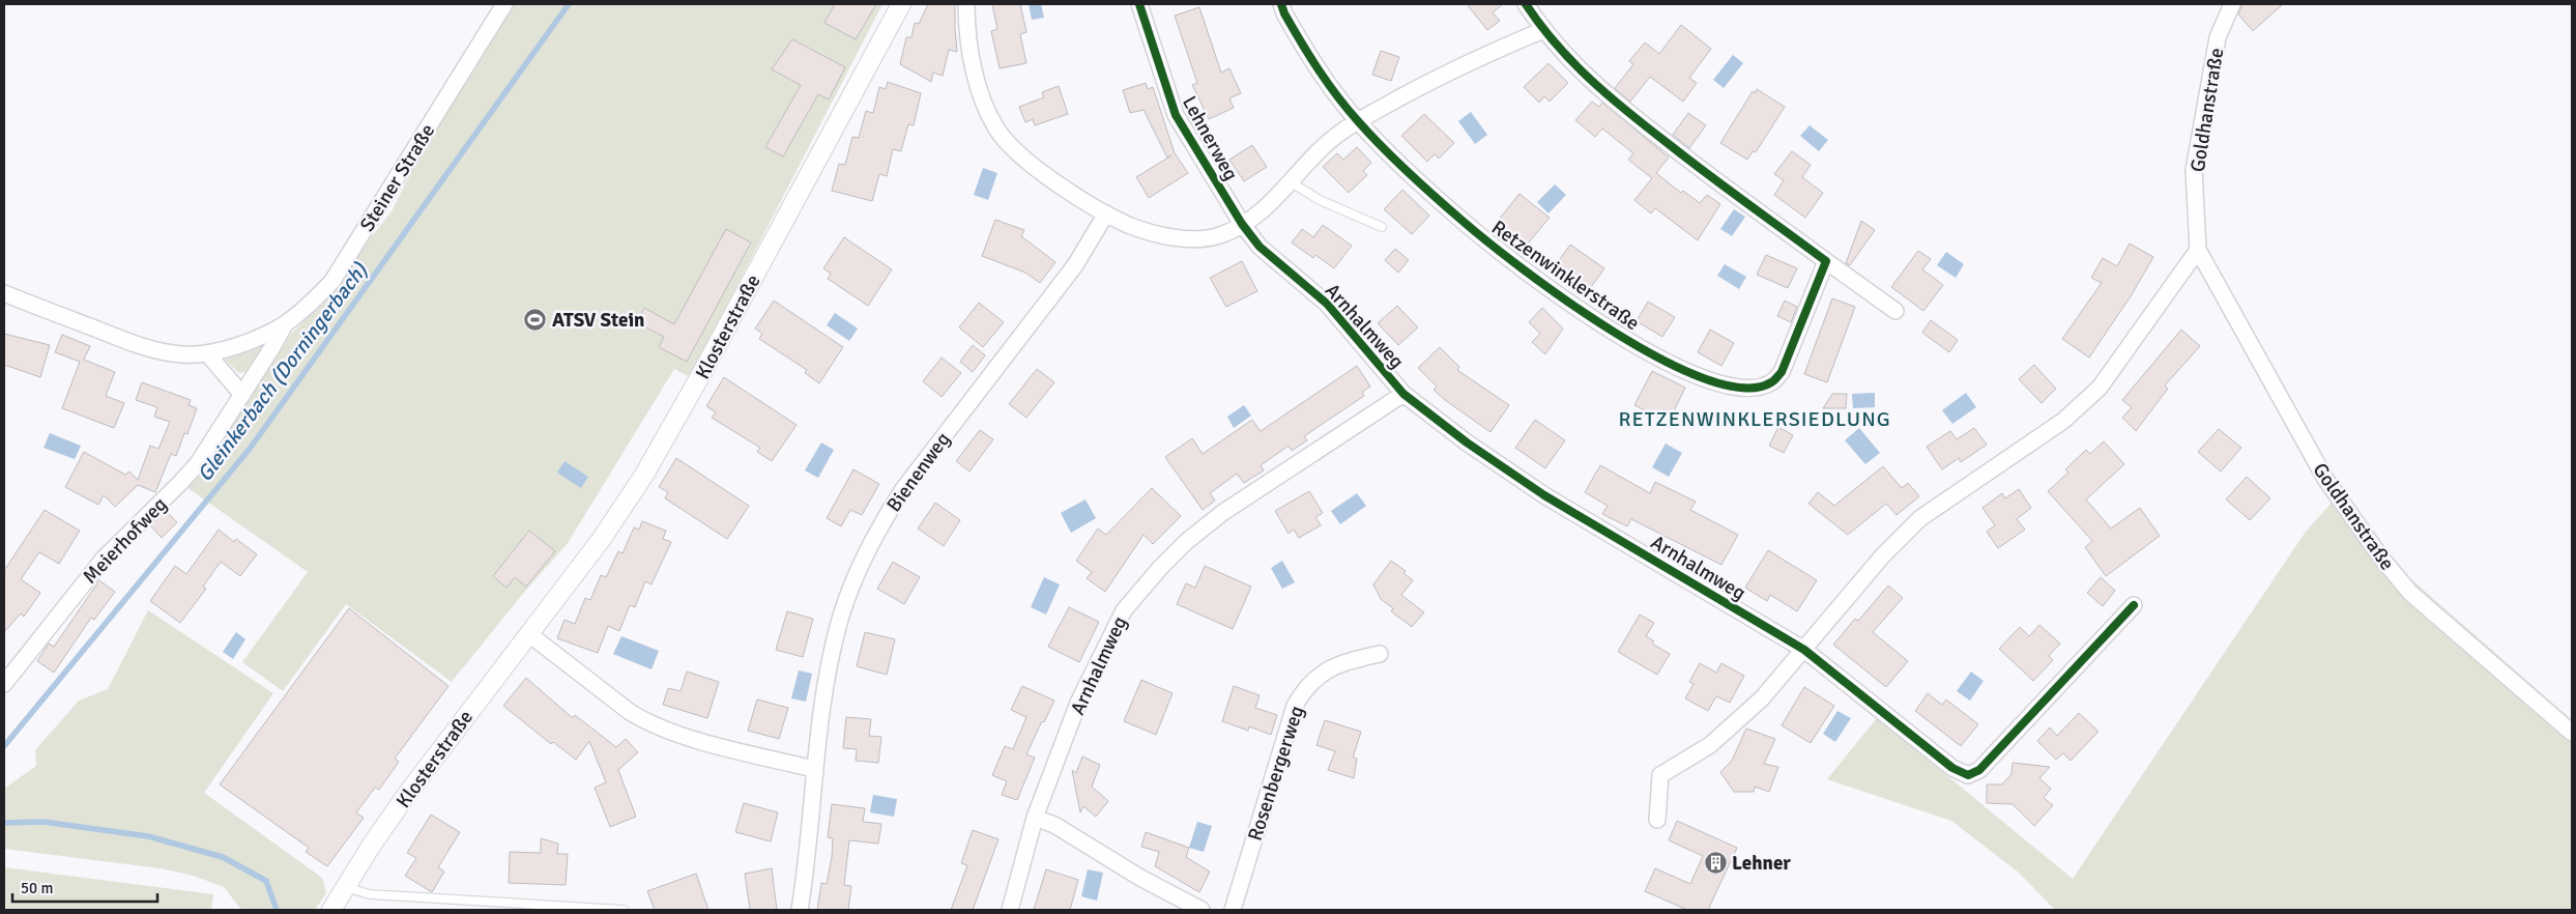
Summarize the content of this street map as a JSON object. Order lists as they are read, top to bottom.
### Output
{
  "streets": {
    "street": [
      "Goldhanstraße",
      "Lehnerweg",
      "Steiner Straße",
      "Retzenwinklerstraße",
      "Arnhalmweg",
      "Klosterstraße",
      "Bienenweg",
      "Meierhofweg",
      "Rosenbergerweg"
    ]
  },
  "crossings": [
    ["Lehnerweg", "Arnhalmweg"],
    ["Steiner Straße", "Meierhofweg"]
  ],
  "districts": ["RETZENWINKLERSIEDLUNG"],
  "water": ["Gleinkerbach (Dorningerbach)"],
  "places": {
    "sports": ["ATSV Stein"],
    "building": ["Lehner"]
  },
  "scale_bar": "50 m"
}
